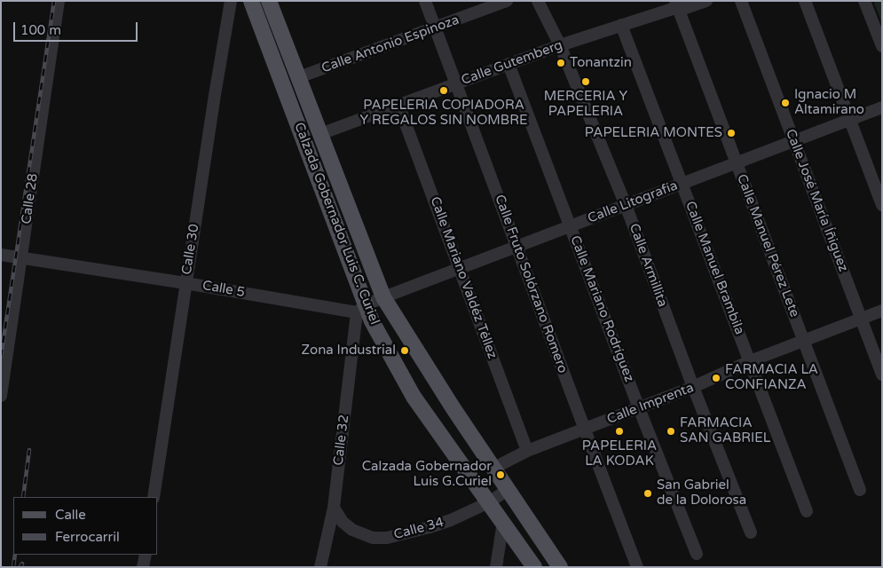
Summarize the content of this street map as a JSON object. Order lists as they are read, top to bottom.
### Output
{
  "streets": {
    "main road": ["Calzada Gobernador Luis C. Curiel"],
    "street": [
      "Calle Antonio Espinoza",
      "Calle Gutemberg",
      "Calle 28",
      "Calle José María Íñiguez",
      "Calle Litografía",
      "Calle Manuel Pérez Lete",
      "Calle 30",
      "Calle Armillita",
      "Calle Manuel Brambila",
      "Calle Mariano Valdéz Téllez",
      "Calle Fruto Solórzano Romero",
      "Calle 5",
      "Calle Mariano Rodríguez",
      "Calle Imprenta",
      "Calle 32",
      "Calle 34"
    ]
  },
  "crossings": [
    ["Calle Antonio Espinoza", "Calzada Gobernador Luis C. Curiel"],
    ["Calle Antonio Espinoza", "Calle Fruto Solórzano Romero"],
    ["Calle Gutemberg", "Calzada Gobernador Luis C. Curiel"],
    ["Calle Gutemberg", "Calle Manuel Pérez Lete"],
    ["Calle Gutemberg", "Calle Armillita"],
    ["Calle Gutemberg", "Calle Manuel Brambila"],
    ["Calle Gutemberg", "Calle Mariano Valdéz Téllez"],
    ["Calle Gutemberg", "Calle Fruto Solórzano Romero"],
    ["Calle Gutemberg", "Calle Mariano Rodríguez"],
    ["Calle 28", "Calle 5"],
    ["Calle José María Íñiguez", "Calle Litografía"],
    ["Calle José María Íñiguez", "Calle Imprenta"],
    ["Calle Litografía", "Calzada Gobernador Luis C. Curiel"],
    ["Calle Litografía", "Calle Manuel Pérez Lete"],
    ["Calle Litografía", "Calle Armillita"],
    ["Calle Litografía", "Calle Manuel Brambila"],
    ["Calle Litografía", "Calle Mariano Valdéz Téllez"],
    ["Calle Litografía", "Calle Fruto Solórzano Romero"],
    ["Calle Litografía", "Calle 5"],
    ["Calle Litografía", "Calle Mariano Rodríguez"],
    ["Calle Litografía", "Calle 32"],
    ["Calzada Gobernador Luis C. Curiel", "Calle 5"],
    ["Calzada Gobernador Luis C. Curiel", "Calle Imprenta"],
    ["Calzada Gobernador Luis C. Curiel", "Calle 32"],
    ["Calzada Gobernador Luis C. Curiel", "Calle 34"],
    ["Calle Manuel Pérez Lete", "Calle Imprenta"],
    ["Calle 30", "Calle 5"],
    ["Calle Armillita", "Calle Imprenta"],
    ["Calle Manuel Brambila", "Calle Imprenta"],
    ["Calle Mariano Valdéz Téllez", "Calle Imprenta"],
    ["Calle Fruto Solórzano Romero", "Calle Imprenta"],
    ["Calle 5", "Calle 32"],
    ["Calle Mariano Rodríguez", "Calle Imprenta"],
    ["Calle 32", "Calle 34"]
  ],
  "places": [
    "Tonantzin",
    "MERCERIA Y PAPELERIA",
    "PAPELERIA COPIADORA Y REGALOS SIN NOMBRE",
    "Ignacio M Altamirano",
    "PAPELERIA MONTES",
    "Zona Industrial",
    "FARMACIA LA CONFIANZA",
    "PAPELERIA LA KODAK",
    "FARMACIA SAN GABRIEL",
    "Calzada Gobernador Luis G.Curiel",
    "San Gabriel de la Dolorosa"
  ],
  "legend": ["Calle", "Ferrocarril"],
  "scale_bar": "100 m"
}
